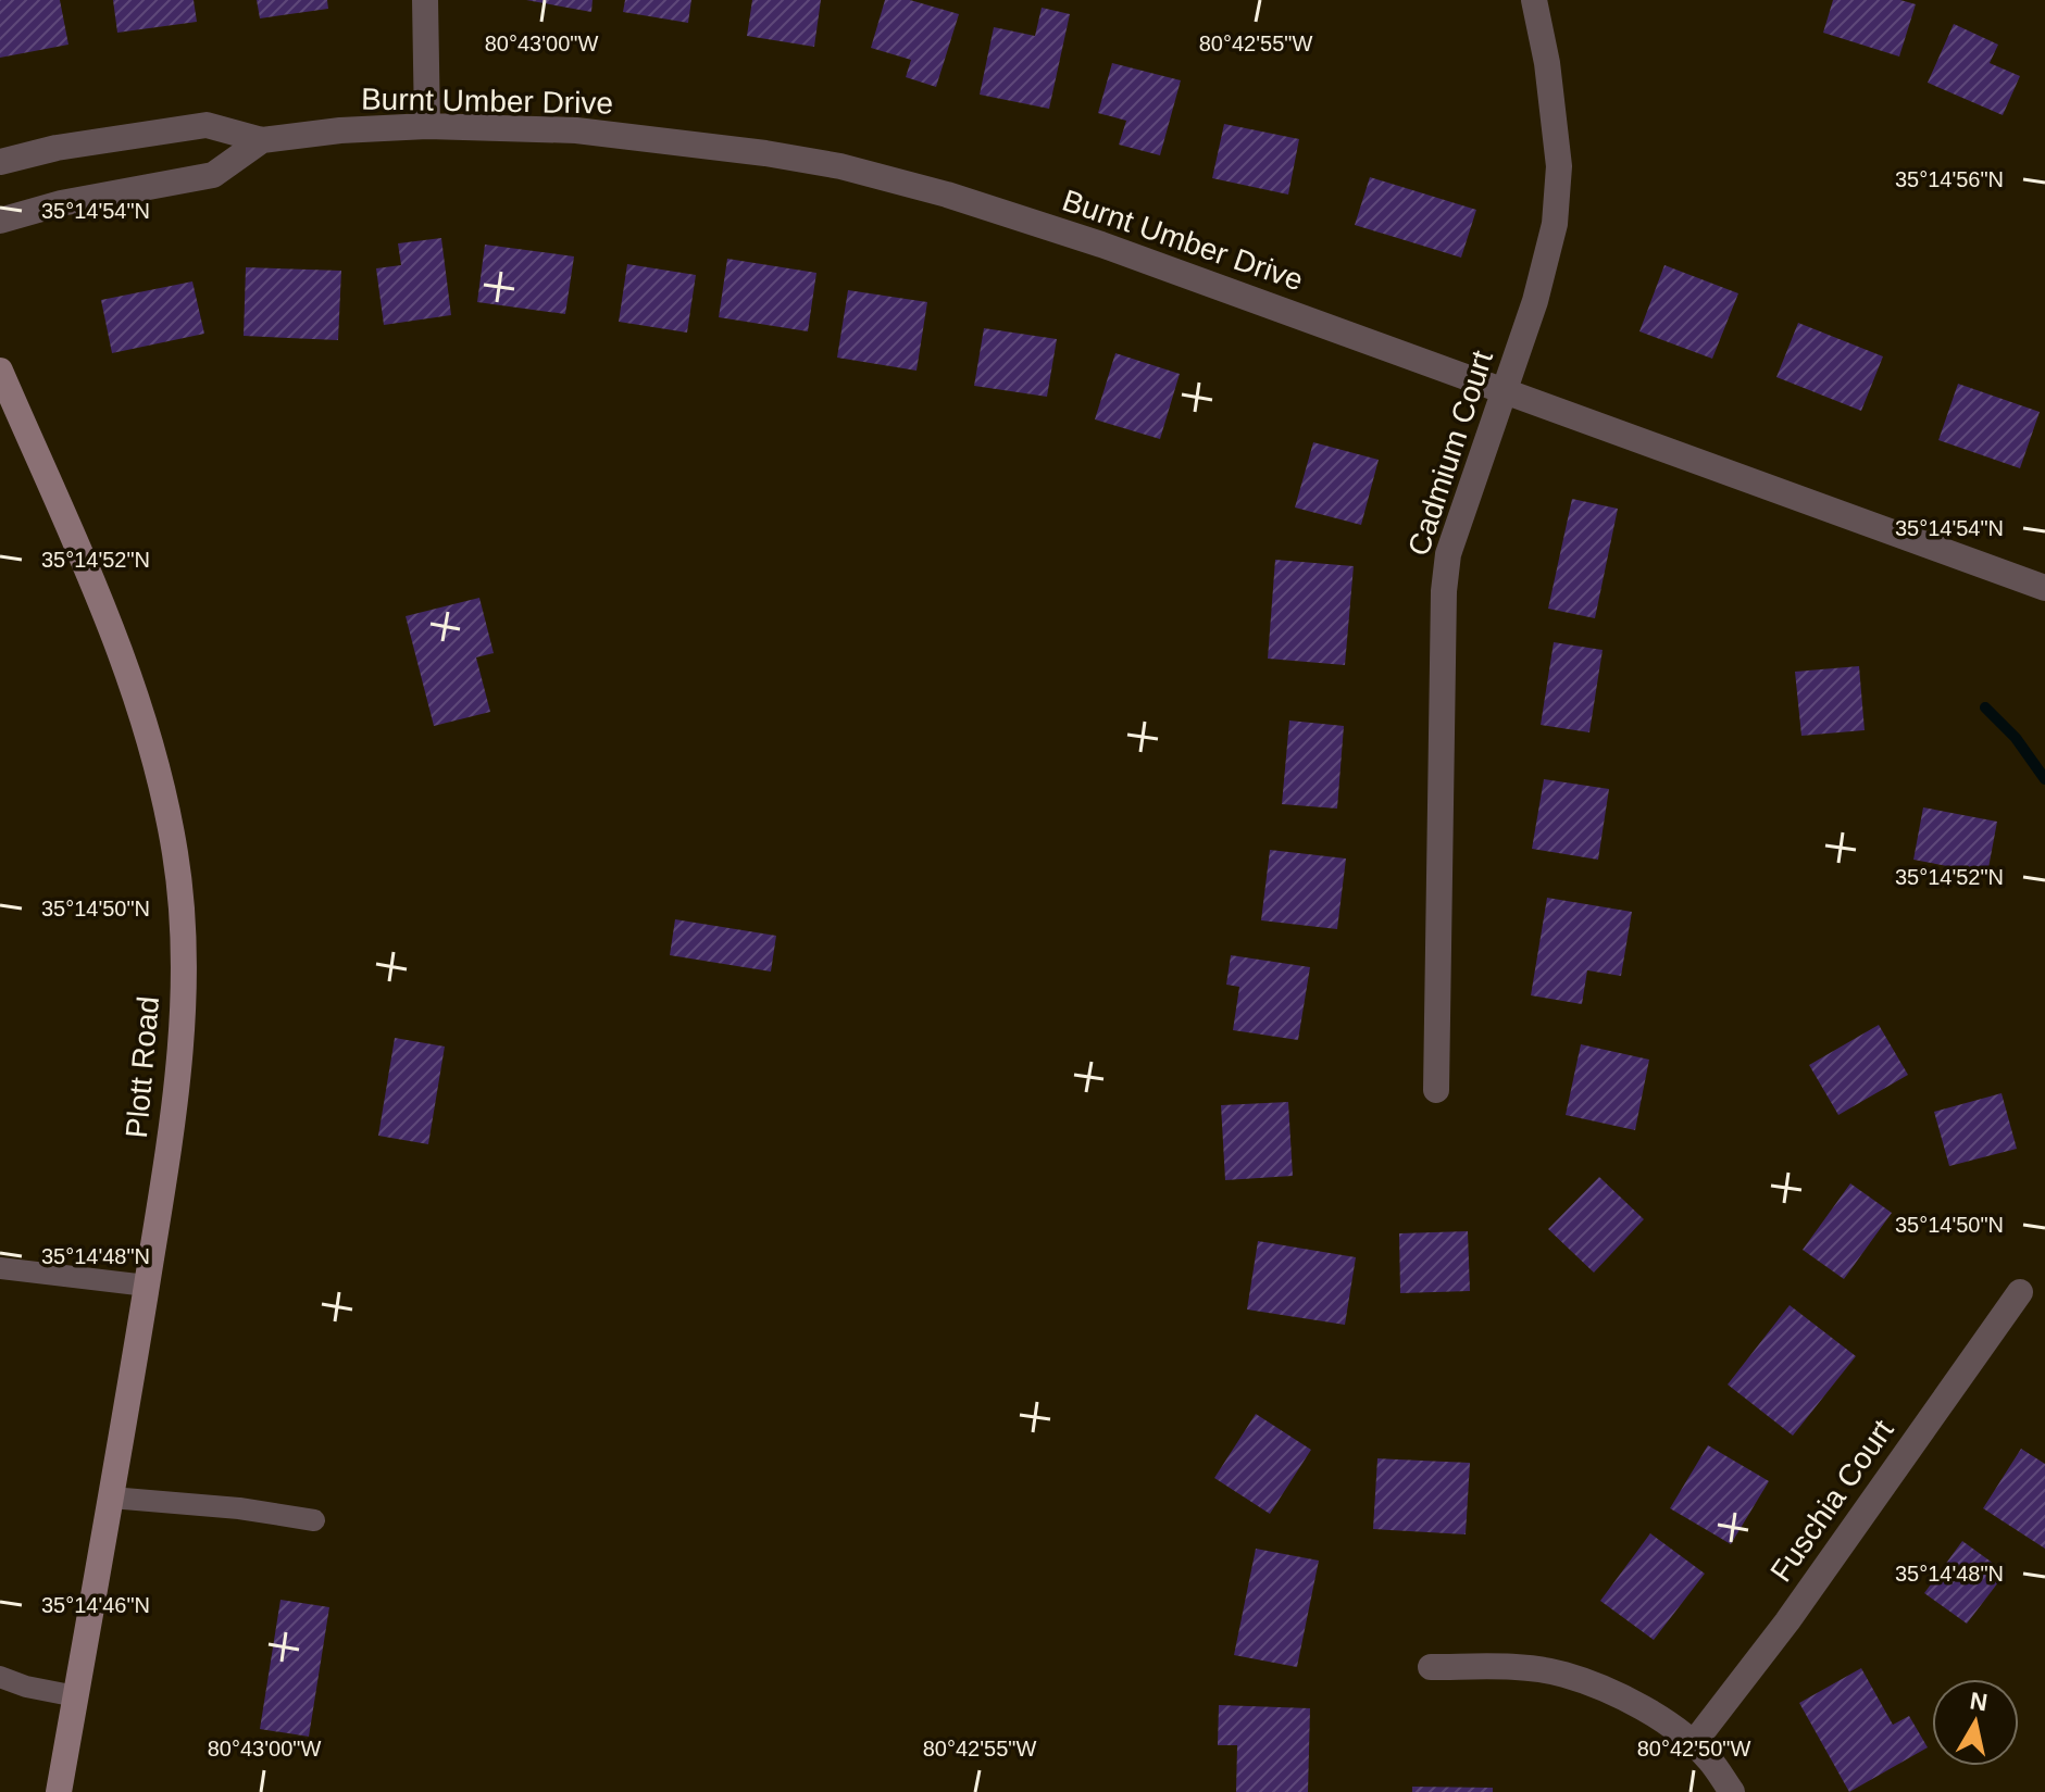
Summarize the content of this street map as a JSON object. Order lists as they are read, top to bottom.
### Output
{
  "streets": {
    "street": [
      "Burnt Umber Drive",
      "Cadmium Court",
      "Plott Road",
      "Fuschia Court"
    ]
  },
  "crossings": [
    ["Burnt Umber Drive", "Cadmium Court"]
  ],
  "north": "top",
  "coordinates": [
    "80°43'00\"W",
    "80°42'55\"W",
    "35°14'56\"N",
    "35°14'54\"N",
    "35°14'52\"N",
    "35°14'50\"N",
    "35°14'48\"N",
    "35°14'46\"N",
    "80°42'50\"W"
  ]
}
